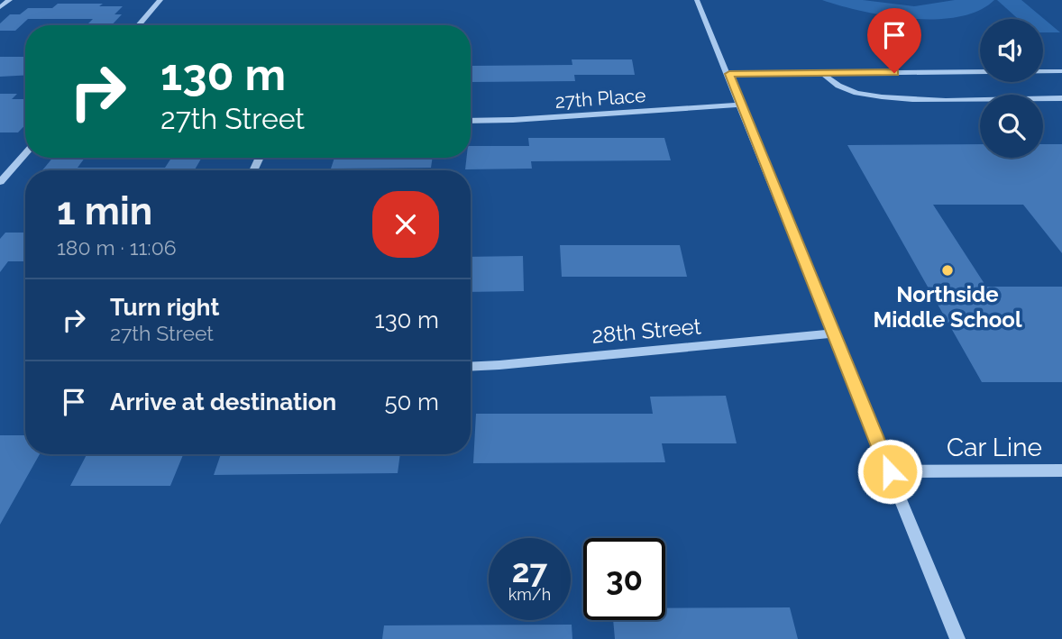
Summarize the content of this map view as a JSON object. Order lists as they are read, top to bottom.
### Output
{
  "streets": {
    "street": ["27th Place", "28th Street", "Car Line"]
  },
  "places": ["Northside Middle School"],
  "page": {
    "turn": ["130 m", "27th Street"],
    "heading": ["1 min", "180 m · 11:06"],
    "list": [
      {
        "name": "Turn right",
        "note": "27th Street",
        "value": "130 m"
      },
      {
        "name": "Arrive at destination",
        "value": "50 m"
      }
    ],
    "speed": "27 km/h",
    "limit": "30"
  }
}
